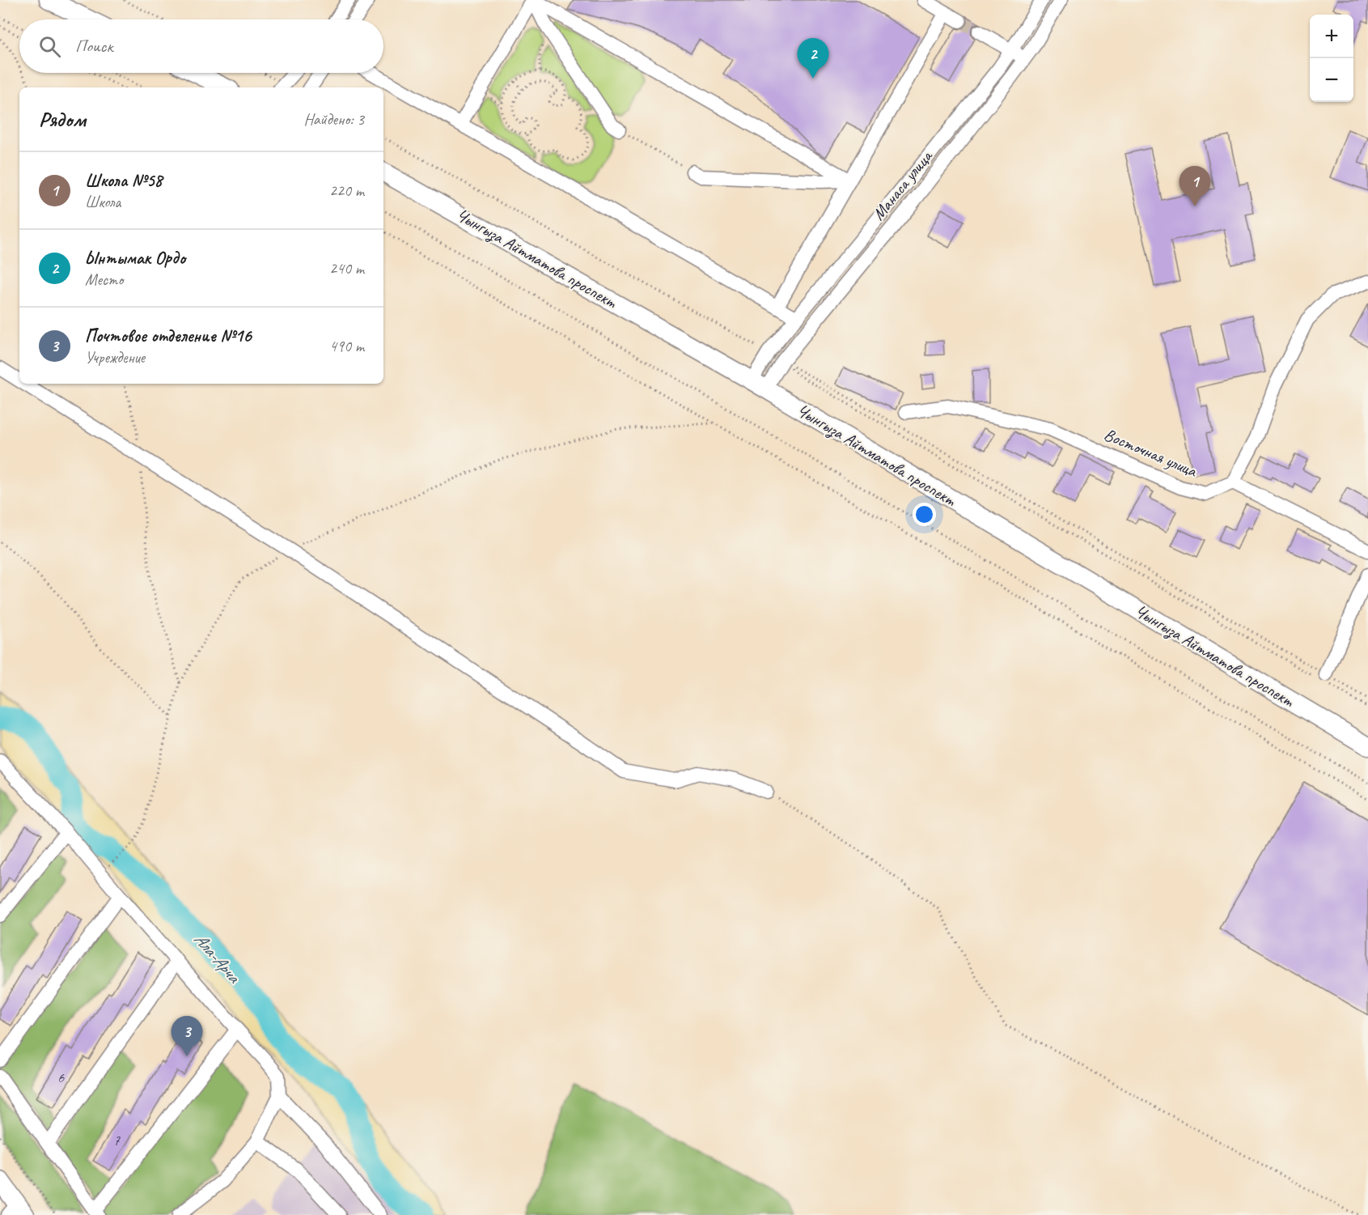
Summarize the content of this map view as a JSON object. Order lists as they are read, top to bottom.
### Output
{
  "streets": {
    "main road": ["Чынгыза Айтматова проспект"],
    "street": ["Манаса улица", "Восточная улица"]
  },
  "crossings": [
    ["Манаса улица", "Чынгыза Айтматова проспект"]
  ],
  "water": ["Ала-Арча"],
  "house_numbers": ["6", "7"],
  "page": {
    "map_buttons": ["+", "−"],
    "search": "Поиск",
    "pins": ["2", "1", "3"],
    "heading": ["Рядом", "Найдено: 3"],
    "list": [
      {
        "mark": "1",
        "name": "Школа №58",
        "note": "Школа",
        "value": "220 m"
      },
      {
        "mark": "2",
        "name": "Ынтымак Ордо",
        "note": "Место",
        "value": "240 m"
      },
      {
        "mark": "3",
        "name": "Почтовое отделение №16",
        "note": "Учреждение",
        "value": "490 m"
      }
    ]
  }
}
